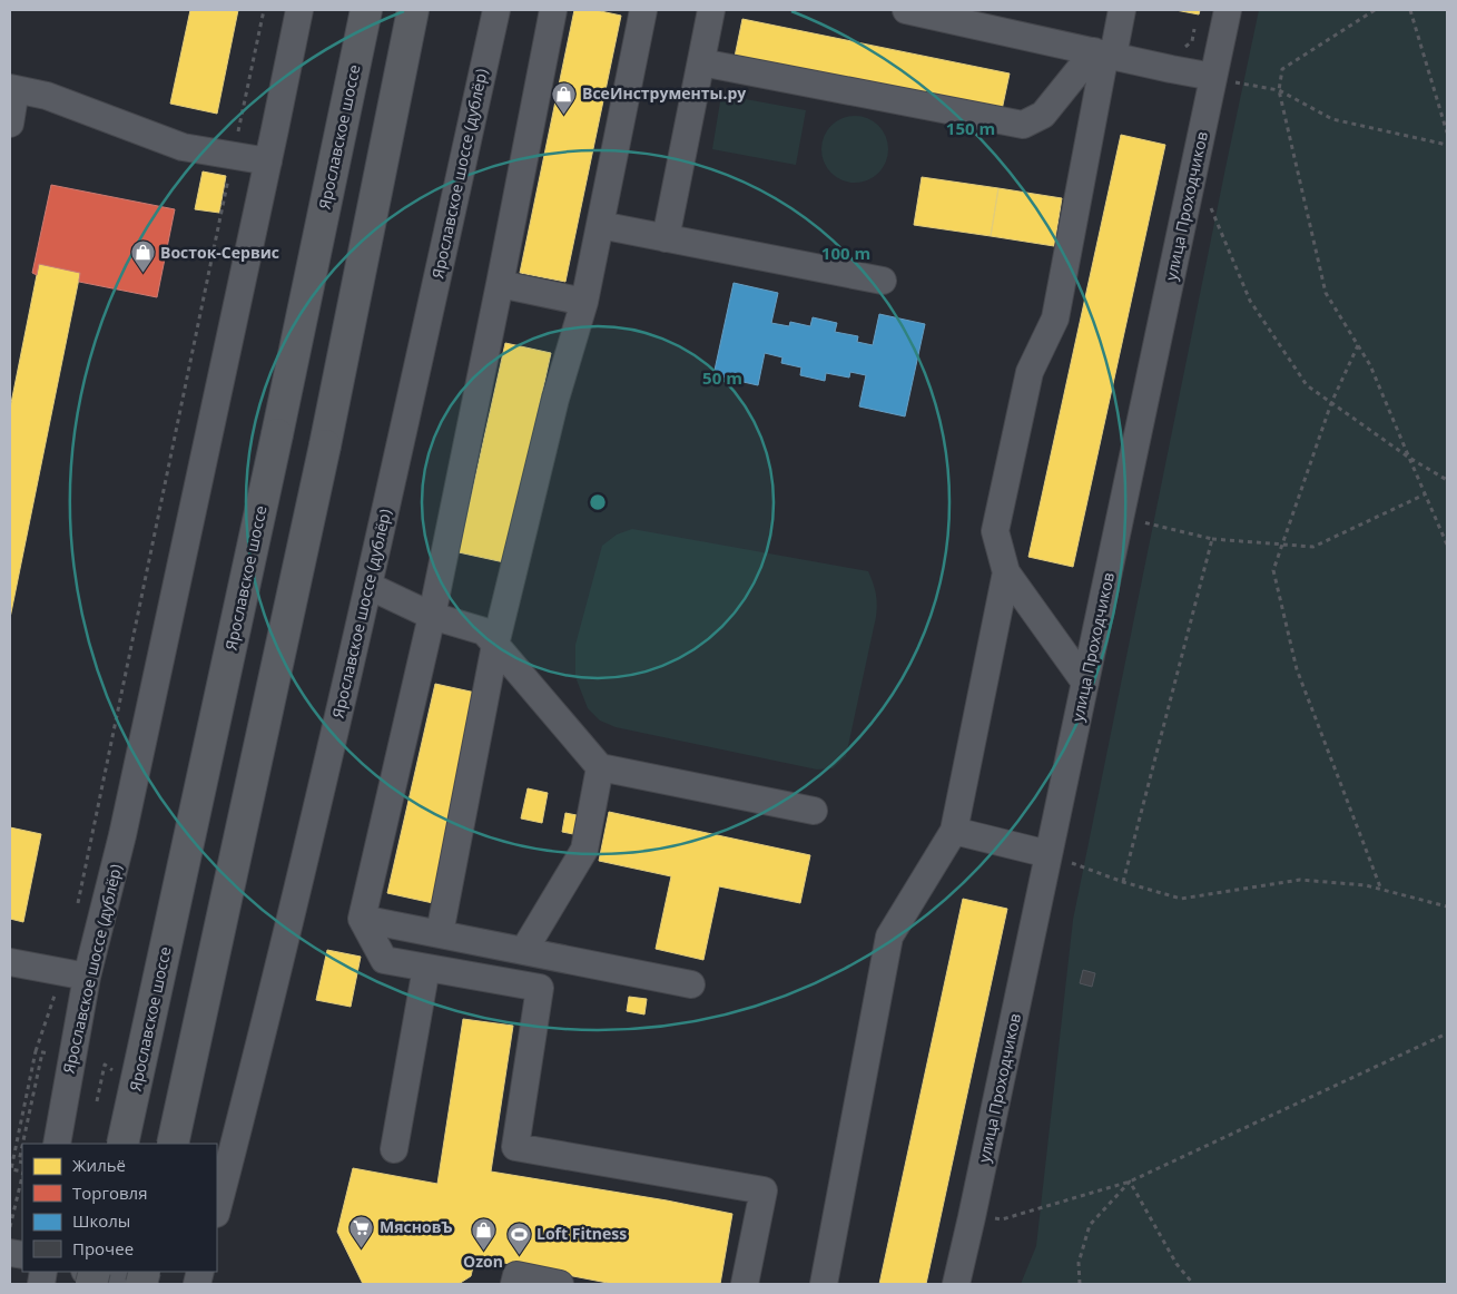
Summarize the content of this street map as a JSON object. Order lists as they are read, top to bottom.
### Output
{
  "streets": {
    "main road": ["Ярославское шоссе"],
    "street": ["Ярославское шоссе (дублёр)", "улица Проходчиков"]
  },
  "places": {
    "shop": ["ВсеИнструменты.ру", "Восток-Сервис", "Ozon"],
    "supermarket": ["МясновЪ"],
    "sports": ["Loft Fitness"]
  },
  "legend": [
    "Жильё",
    "Торговля",
    "Школы",
    "Прочее"
  ],
  "rings": ["150 m", "100 m", "50 m"]
}
